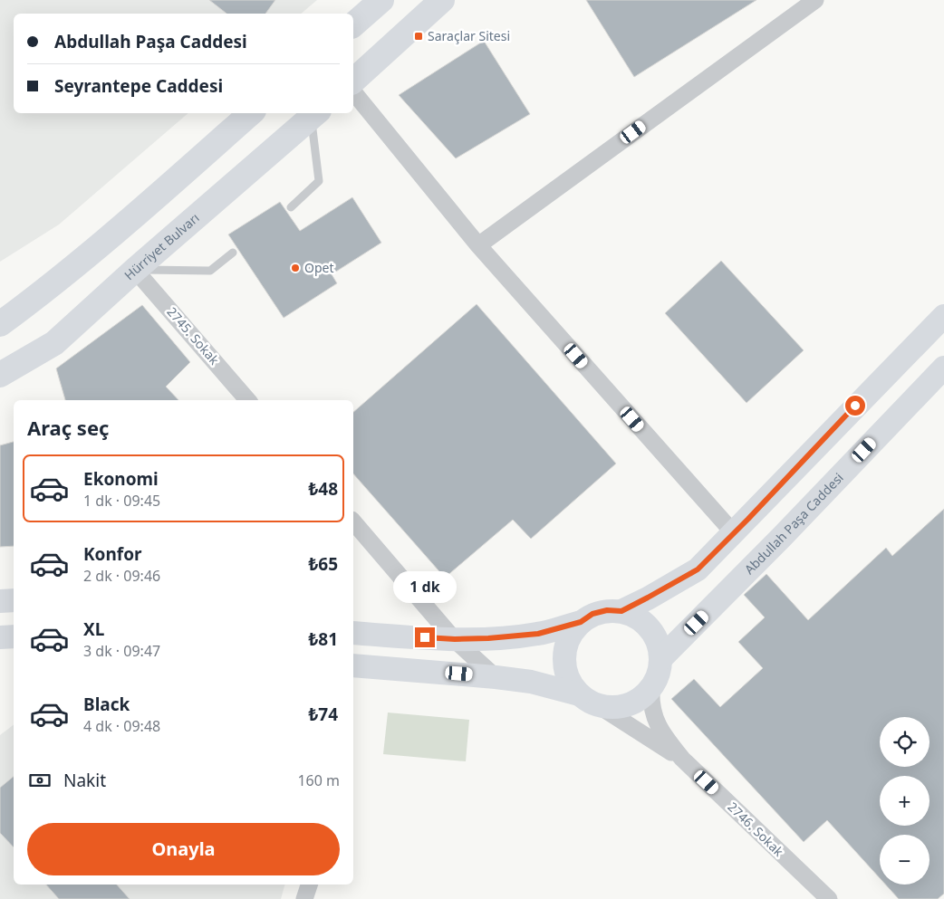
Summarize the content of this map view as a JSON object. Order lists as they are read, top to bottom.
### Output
{
  "streets": {
    "main road": ["Hürriyet Bulvarı", "Abdullah Paşa Caddesi"],
    "street": ["2745. Sokak", "2746. Sokak"]
  },
  "crossings": [
    ["Hürriyet Bulvarı", "2745. Sokak"]
  ],
  "places": {
    "transit": ["Saraçlar Sitesi"],
    "other": ["Opet"]
  },
  "page": {
    "banner": ["Abdullah Paşa Caddesi", "Seyrantepe Caddesi"],
    "heading": "Araç seç",
    "list": [
      {
        "name": "Ekonomi",
        "note": "1 dk · 09:45",
        "value": "₺48"
      },
      {
        "name": "Konfor",
        "note": "2 dk · 09:46",
        "value": "₺65"
      },
      {
        "name": "XL",
        "note": "3 dk · 09:47",
        "value": "₺81"
      },
      {
        "name": "Black",
        "note": "4 dk · 09:48",
        "value": "₺74"
      }
    ],
    "bubble": "1 dk",
    "map_buttons": ["+", "−"],
    "pay": ["Nakit", "160 m"],
    "buttons": "Onayla"
  }
}
